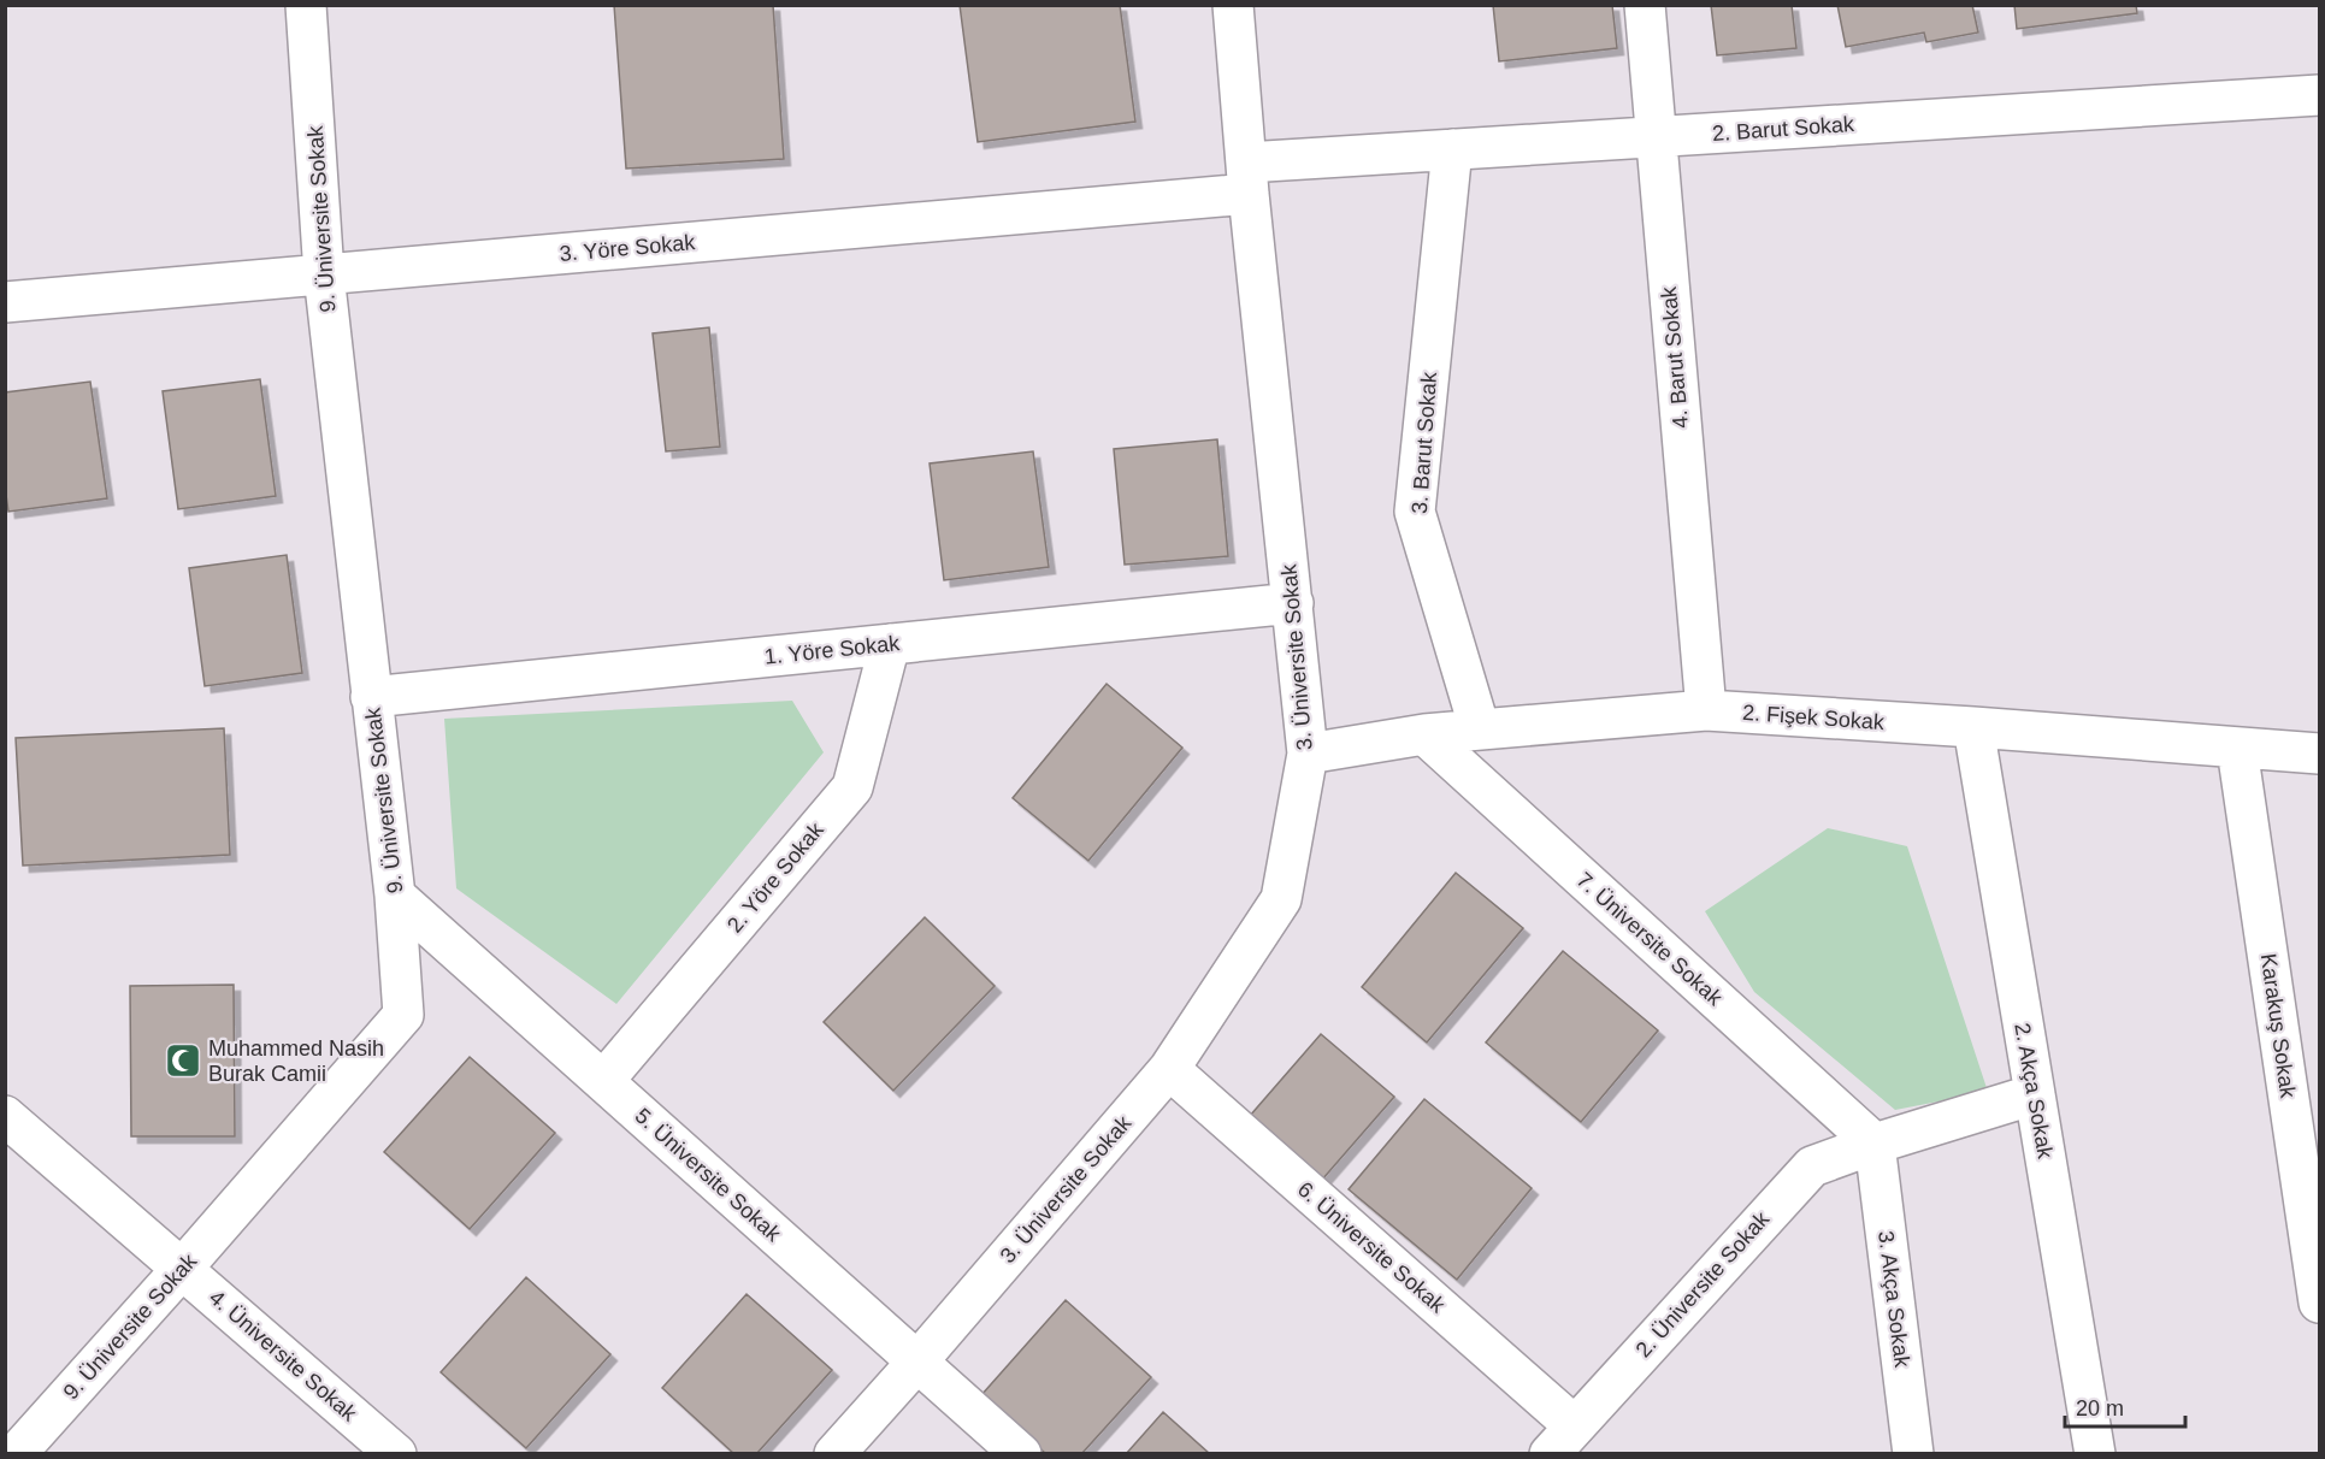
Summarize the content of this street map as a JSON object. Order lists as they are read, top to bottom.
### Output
{
  "streets": {
    "street": [
      "2. Barut Sokak",
      "9. Üniversite Sokak",
      "3. Yöre Sokak",
      "4. Barut Sokak",
      "3. Barut Sokak",
      "1. Yöre Sokak",
      "3. Üniversite Sokak",
      "2. Fişek Sokak",
      "2. Yöre Sokak",
      "7. Üniversite Sokak",
      "Karakuş Sokak",
      "2. Akça Sokak",
      "5. Üniversite Sokak",
      "6. Üniversite Sokak",
      "2. Üniversite Sokak",
      "3. Akça Sokak",
      "4. Üniversite Sokak"
    ]
  },
  "crossings": [
    ["2. Barut Sokak", "3. Yöre Sokak"],
    ["2. Barut Sokak", "4. Barut Sokak"],
    ["2. Barut Sokak", "3. Barut Sokak"],
    ["2. Barut Sokak", "3. Üniversite Sokak"],
    ["9. Üniversite Sokak", "3. Yöre Sokak"],
    ["9. Üniversite Sokak", "1. Yöre Sokak"],
    ["9. Üniversite Sokak", "5. Üniversite Sokak"],
    ["9. Üniversite Sokak", "4. Üniversite Sokak"],
    ["3. Yöre Sokak", "3. Üniversite Sokak"],
    ["4. Barut Sokak", "2. Fişek Sokak"],
    ["3. Barut Sokak", "2. Fişek Sokak"],
    ["1. Yöre Sokak", "3. Üniversite Sokak"],
    ["1. Yöre Sokak", "2. Yöre Sokak"],
    ["3. Üniversite Sokak", "2. Fişek Sokak"],
    ["3. Üniversite Sokak", "5. Üniversite Sokak"],
    ["3. Üniversite Sokak", "6. Üniversite Sokak"],
    ["2. Fişek Sokak", "7. Üniversite Sokak"],
    ["2. Fişek Sokak", "Karakuş Sokak"],
    ["2. Fişek Sokak", "2. Akça Sokak"],
    ["2. Yöre Sokak", "5. Üniversite Sokak"],
    ["7. Üniversite Sokak", "2. Üniversite Sokak"],
    ["7. Üniversite Sokak", "3. Akça Sokak"],
    ["2. Akça Sokak", "2. Üniversite Sokak"],
    ["6. Üniversite Sokak", "2. Üniversite Sokak"],
    ["2. Üniversite Sokak", "3. Akça Sokak"]
  ],
  "places": {
    "mosque": ["Muhammed Nasih Burak Camii"]
  },
  "scale_bar": "20 m"
}
